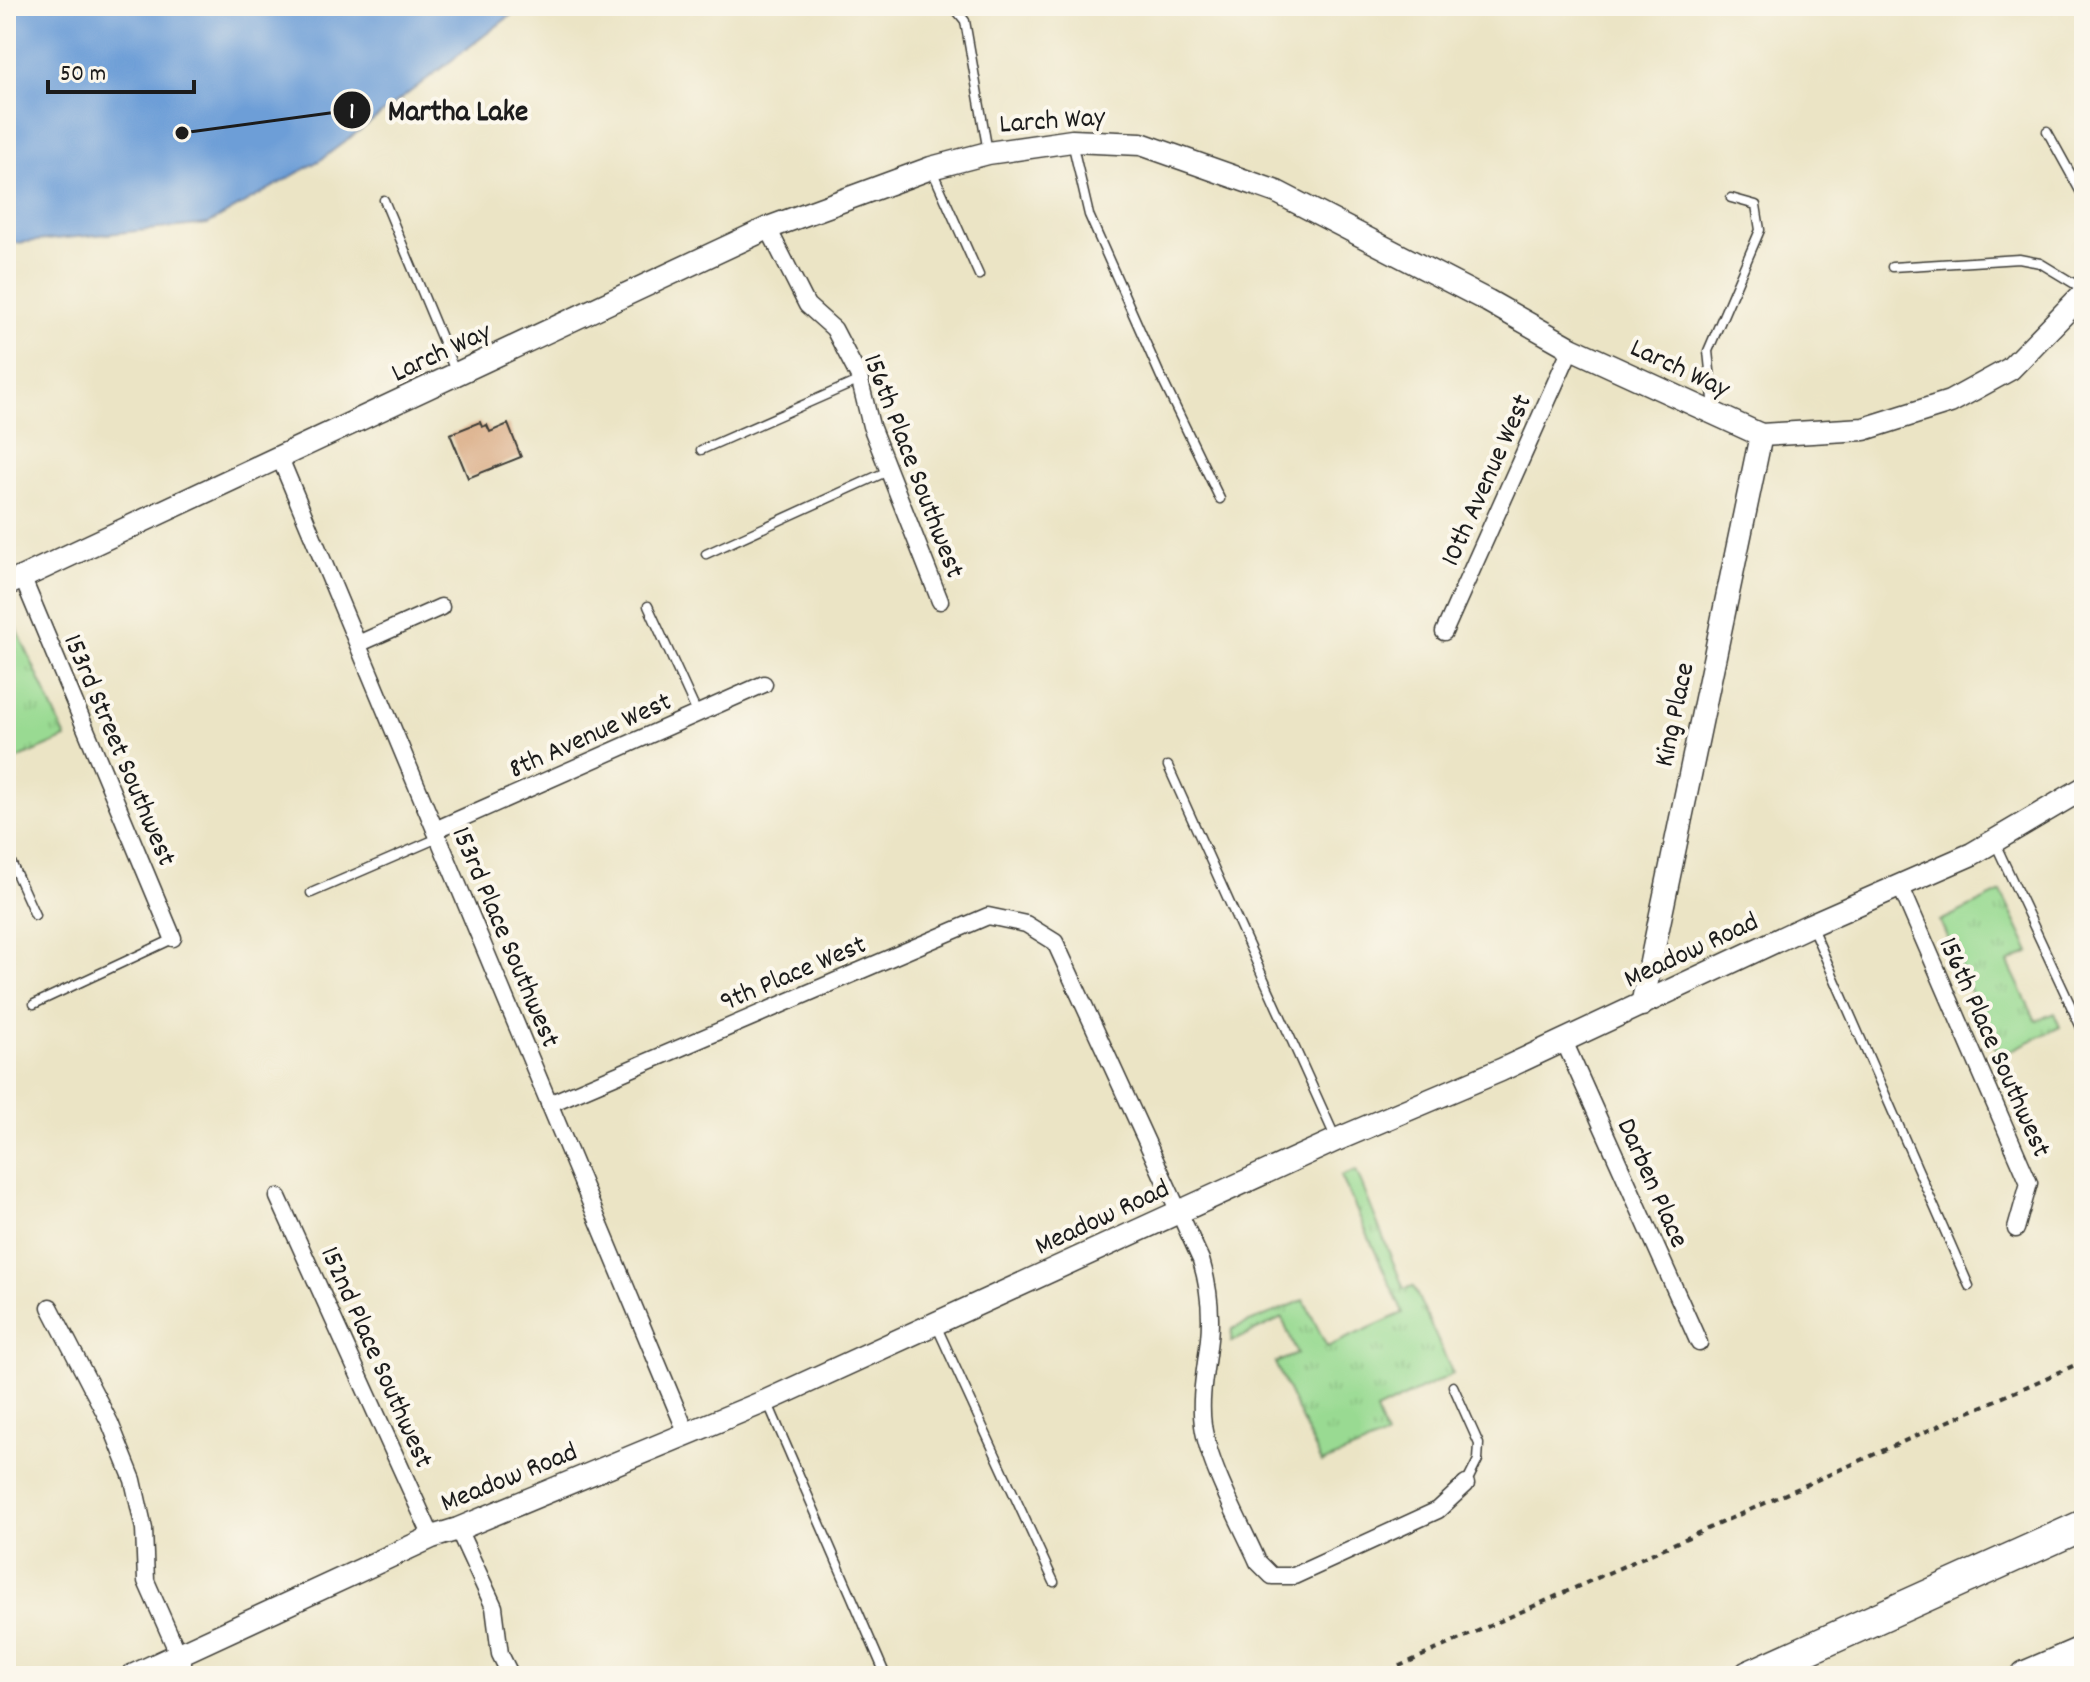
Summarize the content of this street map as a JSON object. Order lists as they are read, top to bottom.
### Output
{
  "streets": {
    "street": [
      "Larch Way",
      "156th Place Southwest",
      "10th Avenue West",
      "King Place",
      "8th Avenue West",
      "153rd Street Southwest",
      "153rd Place Southwest",
      "Meadow Road",
      "9th Place West",
      "Darben Place",
      "152nd Place Southwest"
    ]
  },
  "crossings": [
    ["Larch Way", "156th Place Southwest"],
    ["Larch Way", "10th Avenue West"],
    ["Larch Way", "King Place"],
    ["Larch Way", "153rd Street Southwest"],
    ["Larch Way", "153rd Place Southwest"],
    ["156th Place Southwest", "Meadow Road"],
    ["King Place", "Meadow Road"],
    ["8th Avenue West", "153rd Place Southwest"],
    ["153rd Place Southwest", "Meadow Road"],
    ["153rd Place Southwest", "9th Place West"],
    ["Meadow Road", "9th Place West"],
    ["Meadow Road", "Darben Place"],
    ["Meadow Road", "152nd Place Southwest"]
  ],
  "places": ["Martha Lake"],
  "scale_bar": "50 m"
}
